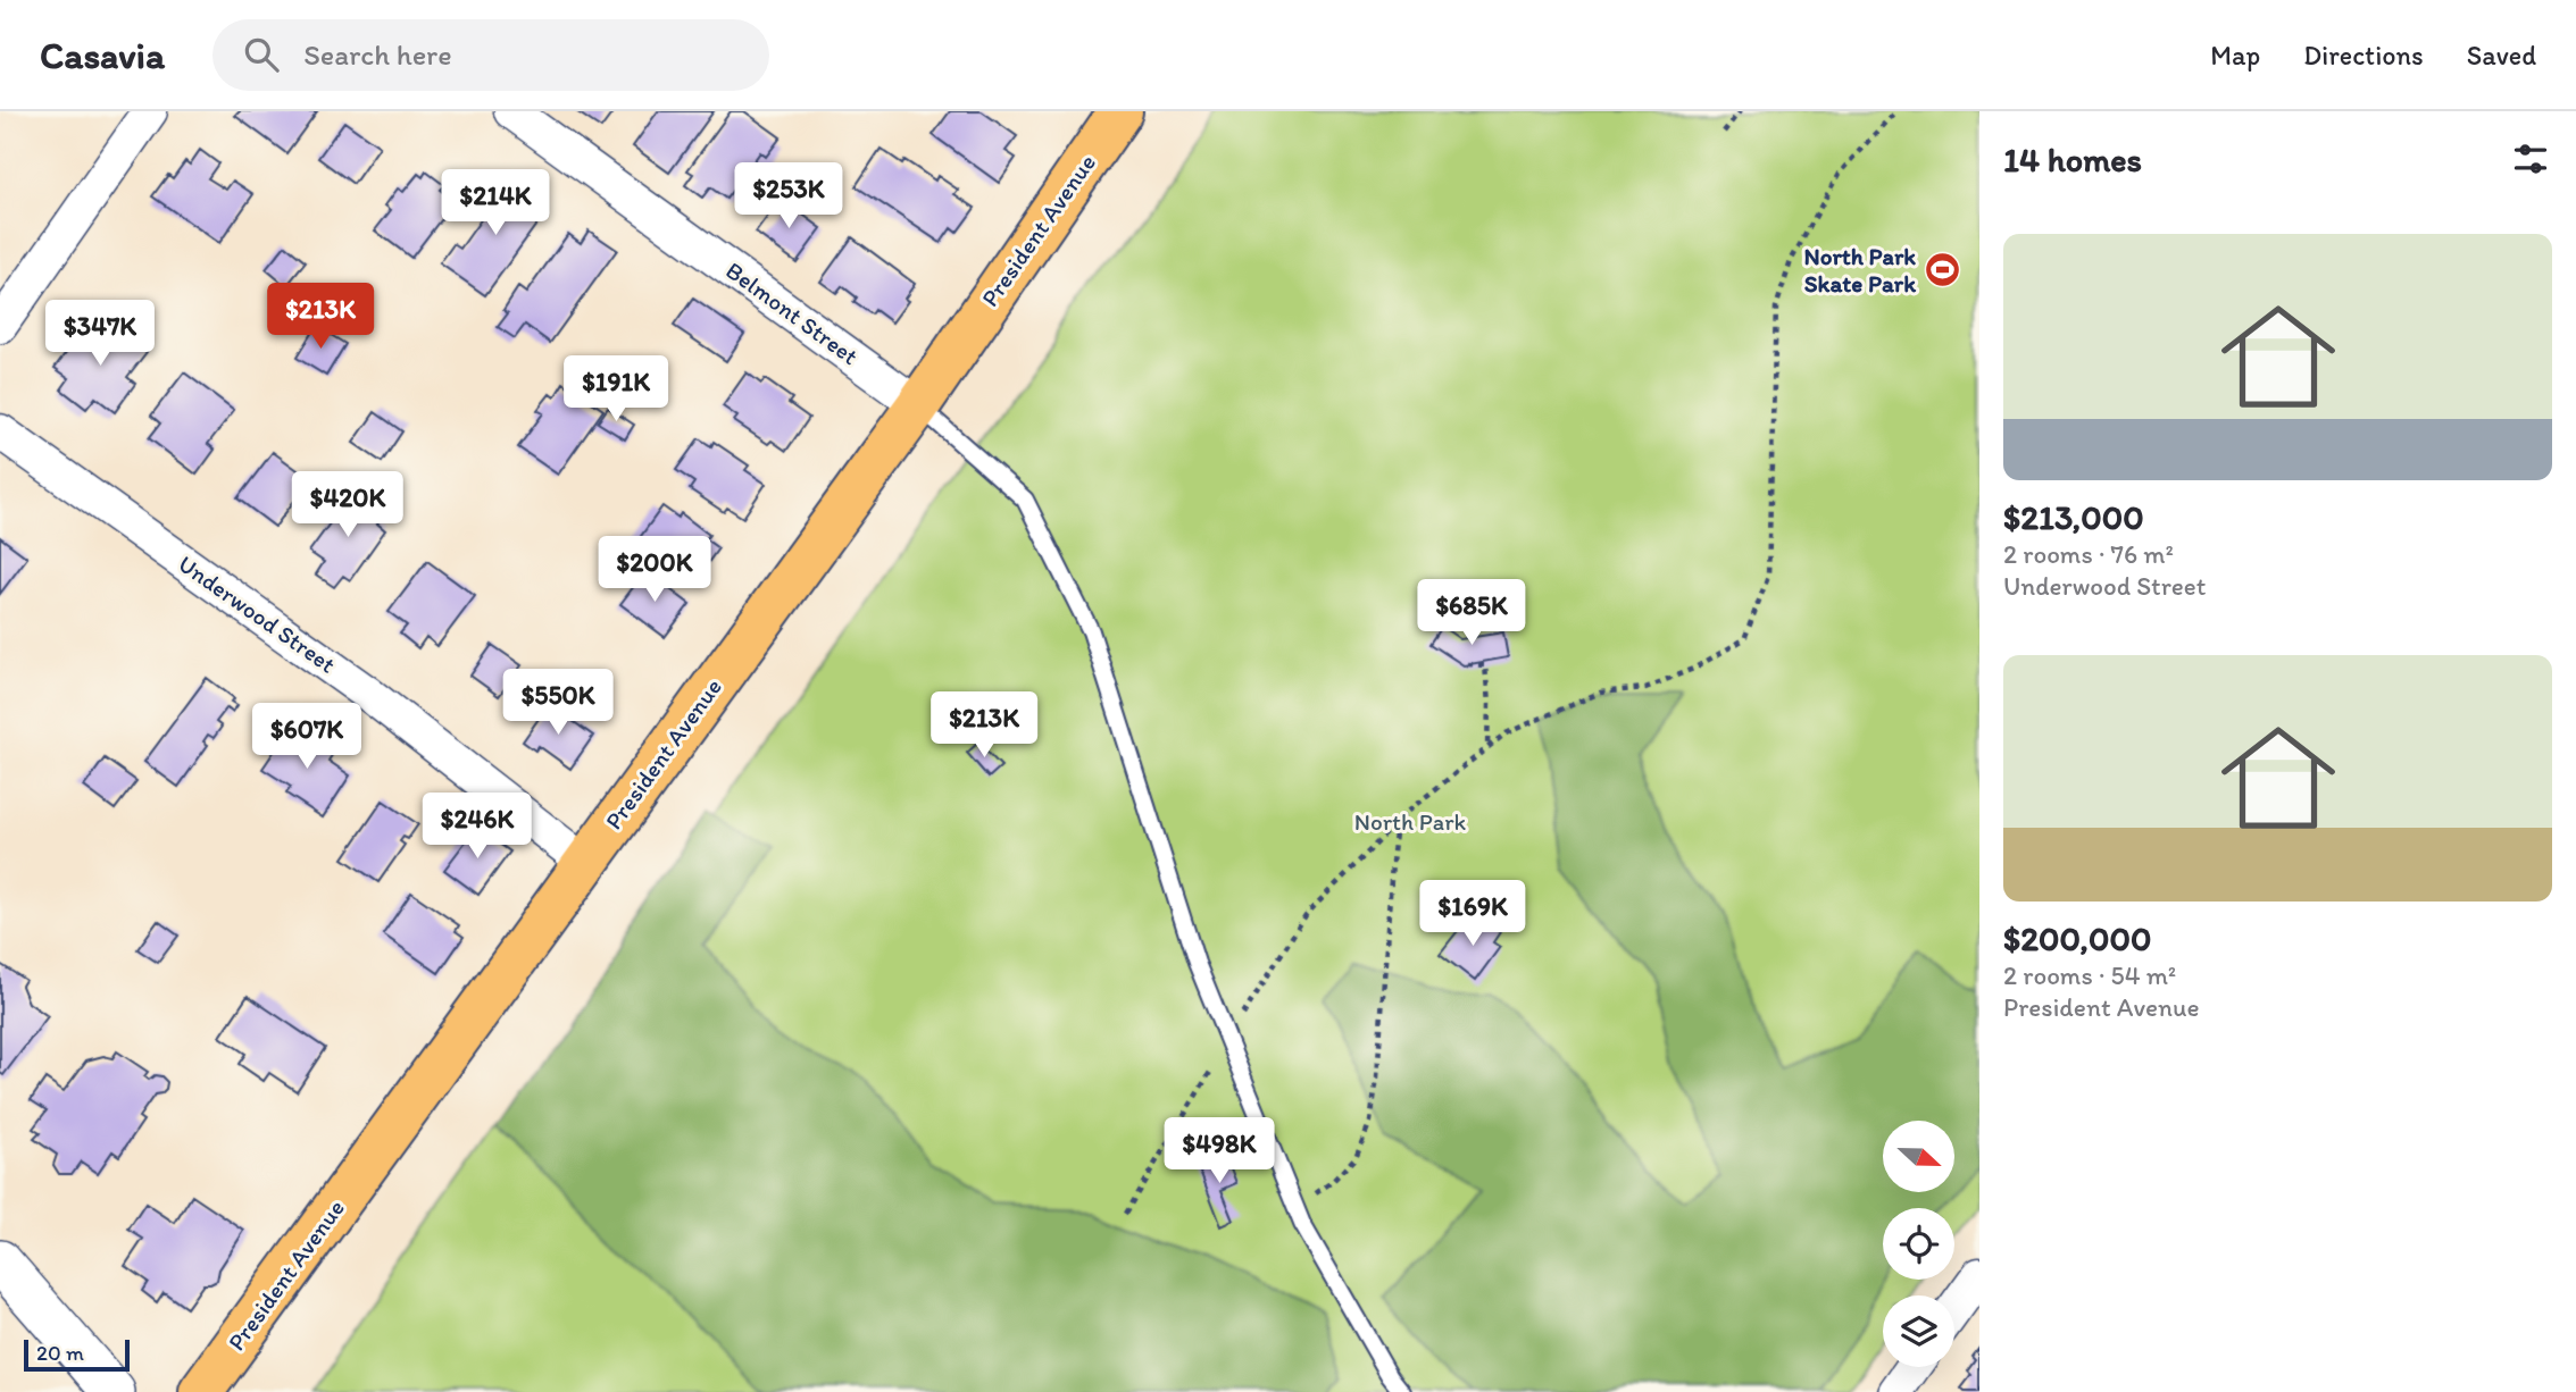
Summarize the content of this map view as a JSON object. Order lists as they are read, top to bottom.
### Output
{
  "streets": {
    "main road": ["President Avenue"],
    "street": ["Belmont Street", "Underwood Street"]
  },
  "crossings": [
    ["President Avenue", "Belmont Street"],
    ["President Avenue", "Underwood Street"]
  ],
  "parks": ["North Park"],
  "places": {
    "sports": ["North Park Skate Park"]
  },
  "scale_bar": "20 m",
  "north": "right",
  "page": {
    "header": "Casavia",
    "search": "Search here",
    "nav": ["Map", "Directions", "Saved"],
    "heading": "14 homes",
    "price": [
      "$253K",
      "$214K",
      "$213K",
      "$347K",
      "$191K",
      "$420K",
      "$200K",
      "$685K",
      "$550K",
      "$213K",
      "$607K",
      "$246K",
      "$169K",
      "$498K"
    ],
    "list": [
      {
        "name": "$213,000",
        "note": "2 rooms · 76 m² · Underwood Street"
      },
      {
        "name": "$200,000",
        "note": "2 rooms · 54 m² · President Avenue"
      }
    ],
    "scale": "20 m"
  }
}
